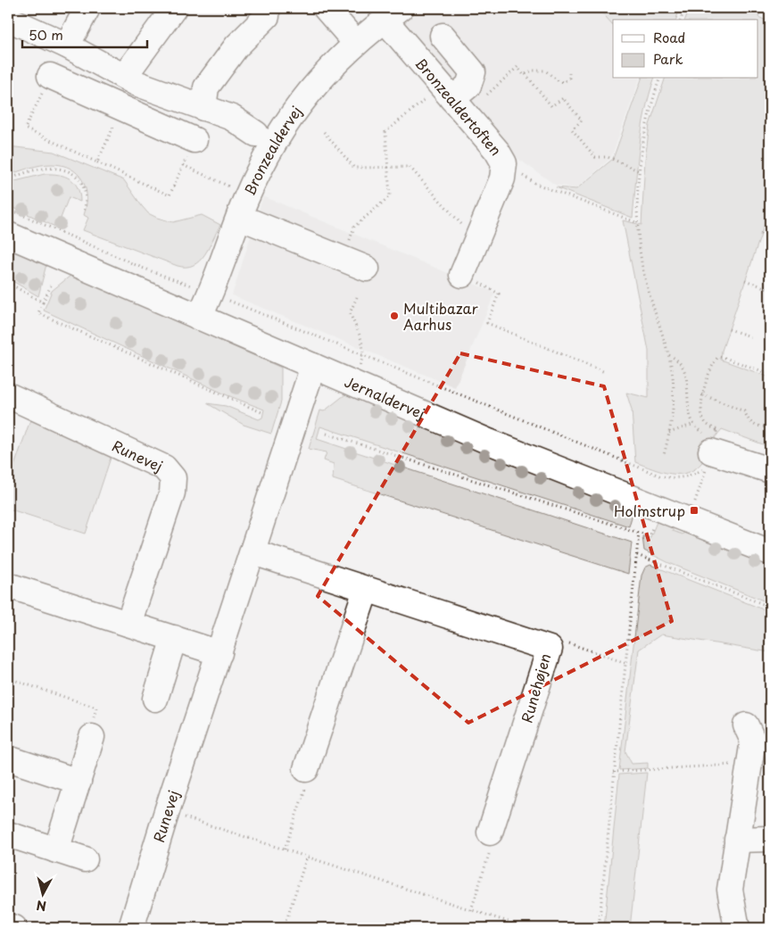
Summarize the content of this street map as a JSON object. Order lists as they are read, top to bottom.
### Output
{
  "streets": {
    "street": [
      "Bronzealdertoften",
      "Bronzealdervej",
      "Jernaldervej",
      "Runevej",
      "Runehøjen"
    ]
  },
  "crossings": [
    ["Bronzealdertoften", "Bronzealdervej"],
    ["Bronzealdervej", "Jernaldervej"],
    ["Jernaldervej", "Runevej"],
    ["Runevej", "Runehøjen"]
  ],
  "places": {
    "other": ["Multibazar Aarhus"],
    "transit": ["Holmstrup"]
  },
  "legend": ["Road", "Park"],
  "scale_bar": "50 m",
  "north": "bottom"
}
